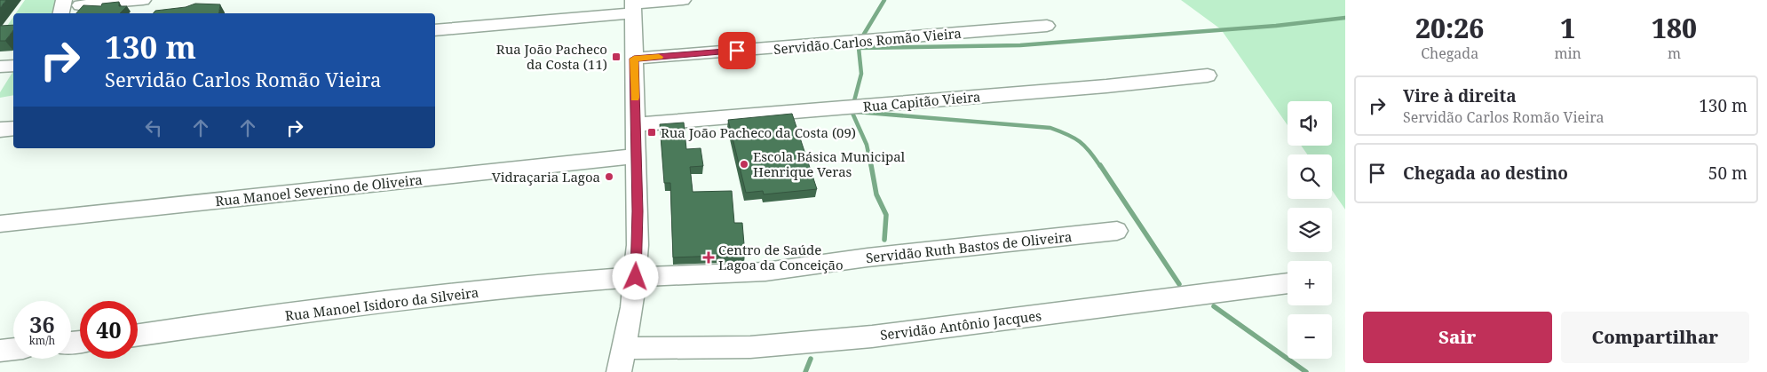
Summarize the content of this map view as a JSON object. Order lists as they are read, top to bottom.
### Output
{
  "streets": {
    "street": [
      "Servidão Carlos Romão Vieira",
      "Rua Capitão Vieira",
      "Rua Manoel Severino de Oliveira",
      "Servidão Ruth Bastos de Oliveira",
      "Rua Manoel Isidoro da Silveira",
      "Servidão Antônio Jacques"
    ]
  },
  "crossings": [
    ["Servidão Ruth Bastos de Oliveira", "Rua Manoel Isidoro da Silveira"]
  ],
  "places": {
    "transit": ["Rua João Pacheco da Costa (11)", "Rua João Pacheco da Costa (09)"],
    "other": ["Escola Básica Municipal Henrique Veras", "Vidraçaria Lagoa"],
    "health": ["Centro de Saúde Lagoa da Conceição"]
  },
  "page": {
    "eta": [
      "20:26",
      "Chegada",
      "1",
      "min",
      "180",
      "m"
    ],
    "turn": ["130 m", "Servidão Carlos Romão Vieira"],
    "list": [
      {
        "name": "Vire à direita",
        "note": "Servidão Carlos Romão Vieira",
        "value": "130 m"
      },
      {
        "name": "Chegada ao destino",
        "value": "50 m"
      }
    ],
    "map_buttons": ["+", "−"],
    "speed": "36 km/h",
    "limit": "40",
    "buttons": ["Sair", "Compartilhar"]
  }
}
